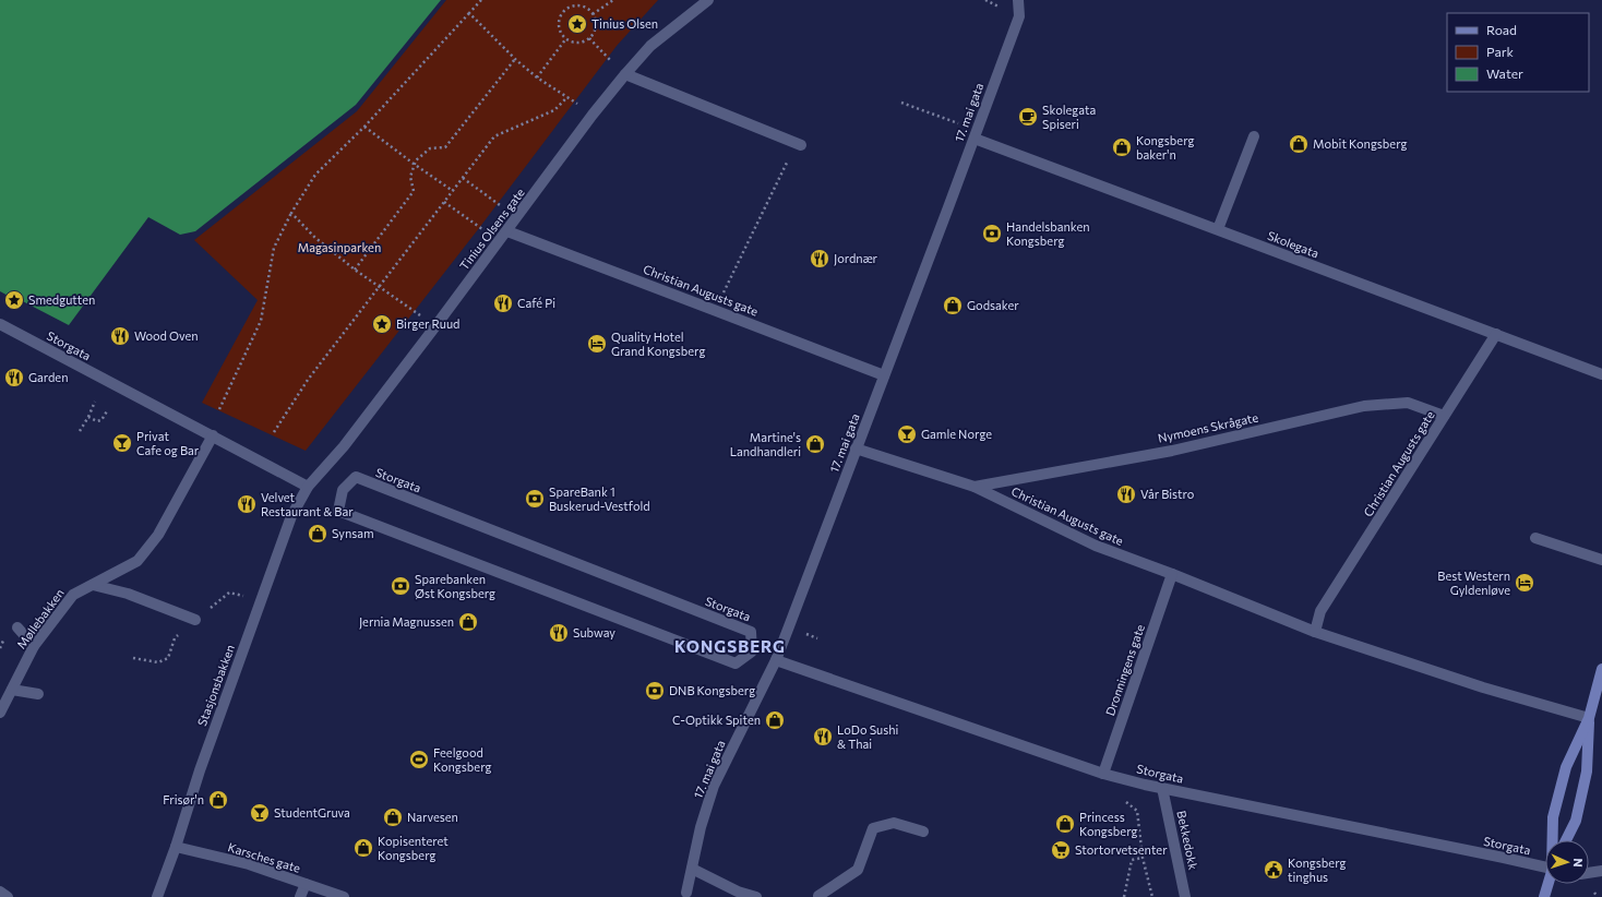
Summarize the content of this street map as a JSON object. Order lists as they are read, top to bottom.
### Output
{
  "streets": {
    "street": [
      "17. mai gata",
      "Tinius Olsens gate",
      "Skolegata",
      "Christian Augusts gate",
      "Storgata",
      "Nymoens Skrågate",
      "Møllebakken",
      "Dronningens gate",
      "Stasjonsbakken",
      "Bekkedokk",
      "Karsches gate"
    ]
  },
  "crossings": [
    ["17. mai gata", "Skolegata"],
    ["17. mai gata", "Christian Augusts gate"],
    ["17. mai gata", "Storgata"],
    ["Tinius Olsens gate", "Christian Augusts gate"],
    ["Tinius Olsens gate", "Storgata"],
    ["Tinius Olsens gate", "Stasjonsbakken"],
    ["Skolegata", "Christian Augusts gate"],
    ["Christian Augusts gate", "Nymoens Skrågate"],
    ["Christian Augusts gate", "Dronningens gate"],
    ["Storgata", "Møllebakken"],
    ["Storgata", "Dronningens gate"],
    ["Storgata", "Stasjonsbakken"],
    ["Storgata", "Bekkedokk"],
    ["Stasjonsbakken", "Karsches gate"]
  ],
  "districts": ["KONGSBERG"],
  "parks": ["Magasinparken"],
  "places": {
    "place": ["Tinius Olsen", "Smedgutten", "Birger Ruud"],
    "cafe": ["Skolegata Spiseri"],
    "shop": [
      "Mobit Kongsberg",
      "Kongsberg baker'n",
      "Godsaker",
      "Martine's Landhandleri",
      "Synsam",
      "Jernia Magnussen",
      "C-Optikk Spiten",
      "Frisør'n",
      "Narvesen",
      "Princess Kongsberg",
      "Kopisenteret Kongsberg"
    ],
    "bank": [
      "Handelsbanken Kongsberg",
      "SpareBank 1 Buskerud-Vestfold",
      "Sparebanken Øst Kongsberg",
      "DNB Kongsberg"
    ],
    "restaurant": [
      "Jordnær",
      "Café Pi",
      "Wood Oven",
      "Garden",
      "Vår Bistro",
      "Velvet Restaurant & Bar",
      "Subway",
      "LoDo Sushi & Thai"
    ],
    "hotel": ["Quality Hotel Grand Kongsberg", "Best Western Gyldenløve"],
    "bar": ["Gamle Norge", "Privat Cafe og Bar", "StudentGruva"],
    "sports": ["Feelgood Kongsberg"],
    "supermarket": ["Stortorvetsenter"],
    "public building": ["Kongsberg tinghus"]
  },
  "legend": ["Road", "Park", "Water"],
  "north": "right"
}
